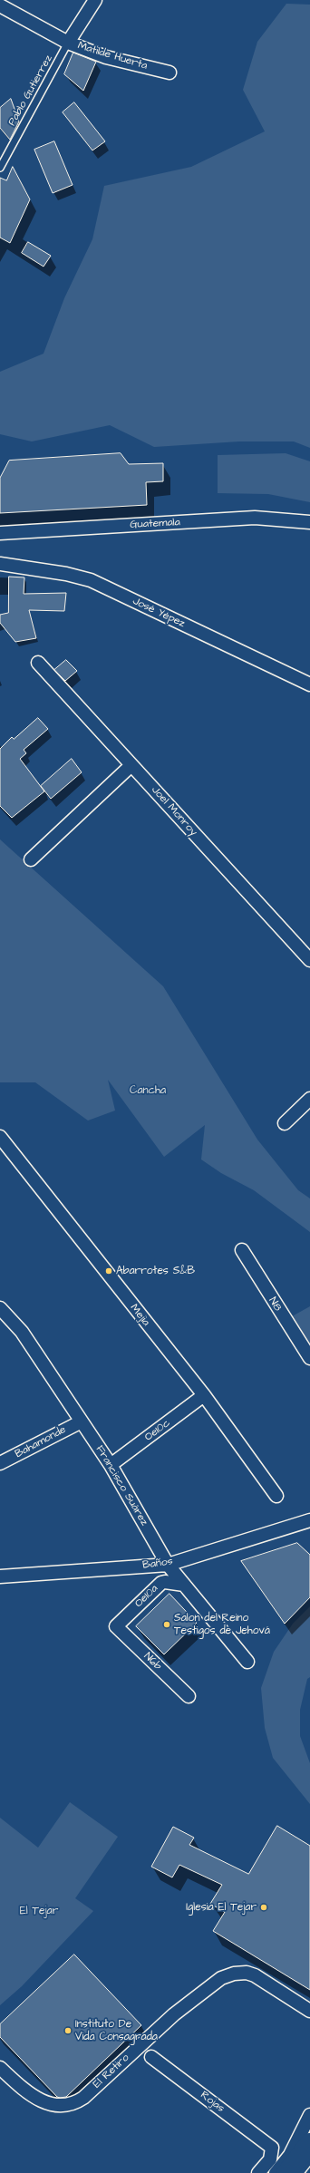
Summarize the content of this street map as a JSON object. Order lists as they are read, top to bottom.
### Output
{
  "streets": {
    "street": [
      "Matilde Huerta",
      "Guatemala",
      "José Yépez",
      "Joel Monroy",
      "N8",
      "Mejia",
      "Oe10c",
      "Bahamonde",
      "Francisco Suárez",
      "Baños",
      "Oe10a",
      "N6b",
      "El Retiro",
      "Rojas"
    ],
    "lane": ["Pablo Gutierrez"]
  },
  "crossings": [
    ["Matilde Huerta", "Pablo Gutierrez"],
    ["Mejia", "Oe10c"],
    ["Oe10c", "Francisco Suárez"],
    ["Bahamonde", "Francisco Suárez"],
    ["Francisco Suárez", "Baños"],
    ["Francisco Suárez", "Oe10a"],
    ["Oe10a", "N6b"]
  ],
  "parks": ["Cancha", "El Tejar"],
  "places": [
    "Abarrotes S&B",
    "Salon del Reino Testigos de Jehová",
    "Iglesia El Tejar",
    "Instituto De Vida Consagrada"
  ]
}
